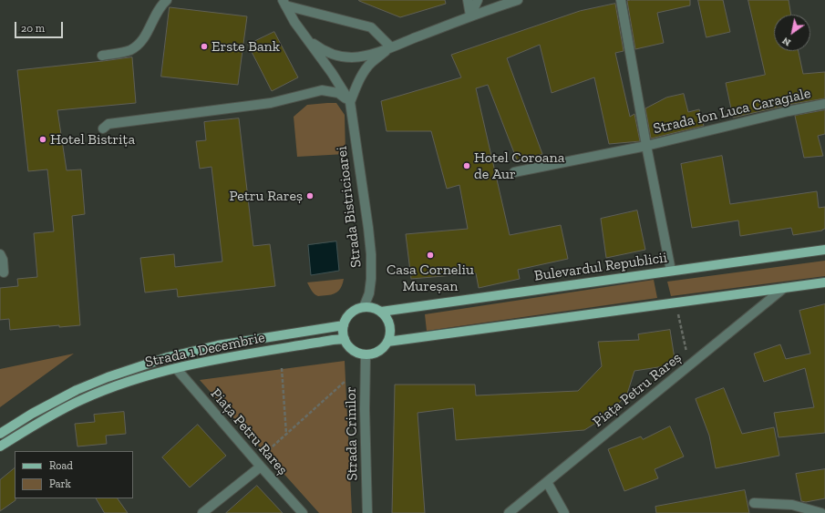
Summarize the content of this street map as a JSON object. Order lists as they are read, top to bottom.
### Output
{
  "streets": {
    "main road": ["Bulevardul Republicii", "Strada 1 Decembrie"],
    "street": [
      "Strada Ion Luca Caragiale",
      "Strada Bistricioarei",
      "Piața Petru Rareș",
      "Strada Crinilor"
    ]
  },
  "crossings": [
    ["Strada Bistricioarei", "Bulevardul Republicii"],
    ["Strada Bistricioarei", "Strada 1 Decembrie"],
    ["Strada Bistricioarei", "Strada Crinilor"],
    ["Bulevardul Republicii", "Strada 1 Decembrie"],
    ["Bulevardul Republicii", "Strada Crinilor"],
    ["Strada 1 Decembrie", "Piața Petru Rareș"],
    ["Strada 1 Decembrie", "Strada Crinilor"]
  ],
  "places": [
    "Erste Bank",
    "Hotel Bistrița",
    "Hotel Coroana de Aur",
    "Petru Rareș",
    "Casa Corneliu Mureșan"
  ],
  "legend": ["Road", "Park"],
  "scale_bar": "20 m",
  "north": "bottom left"
}
